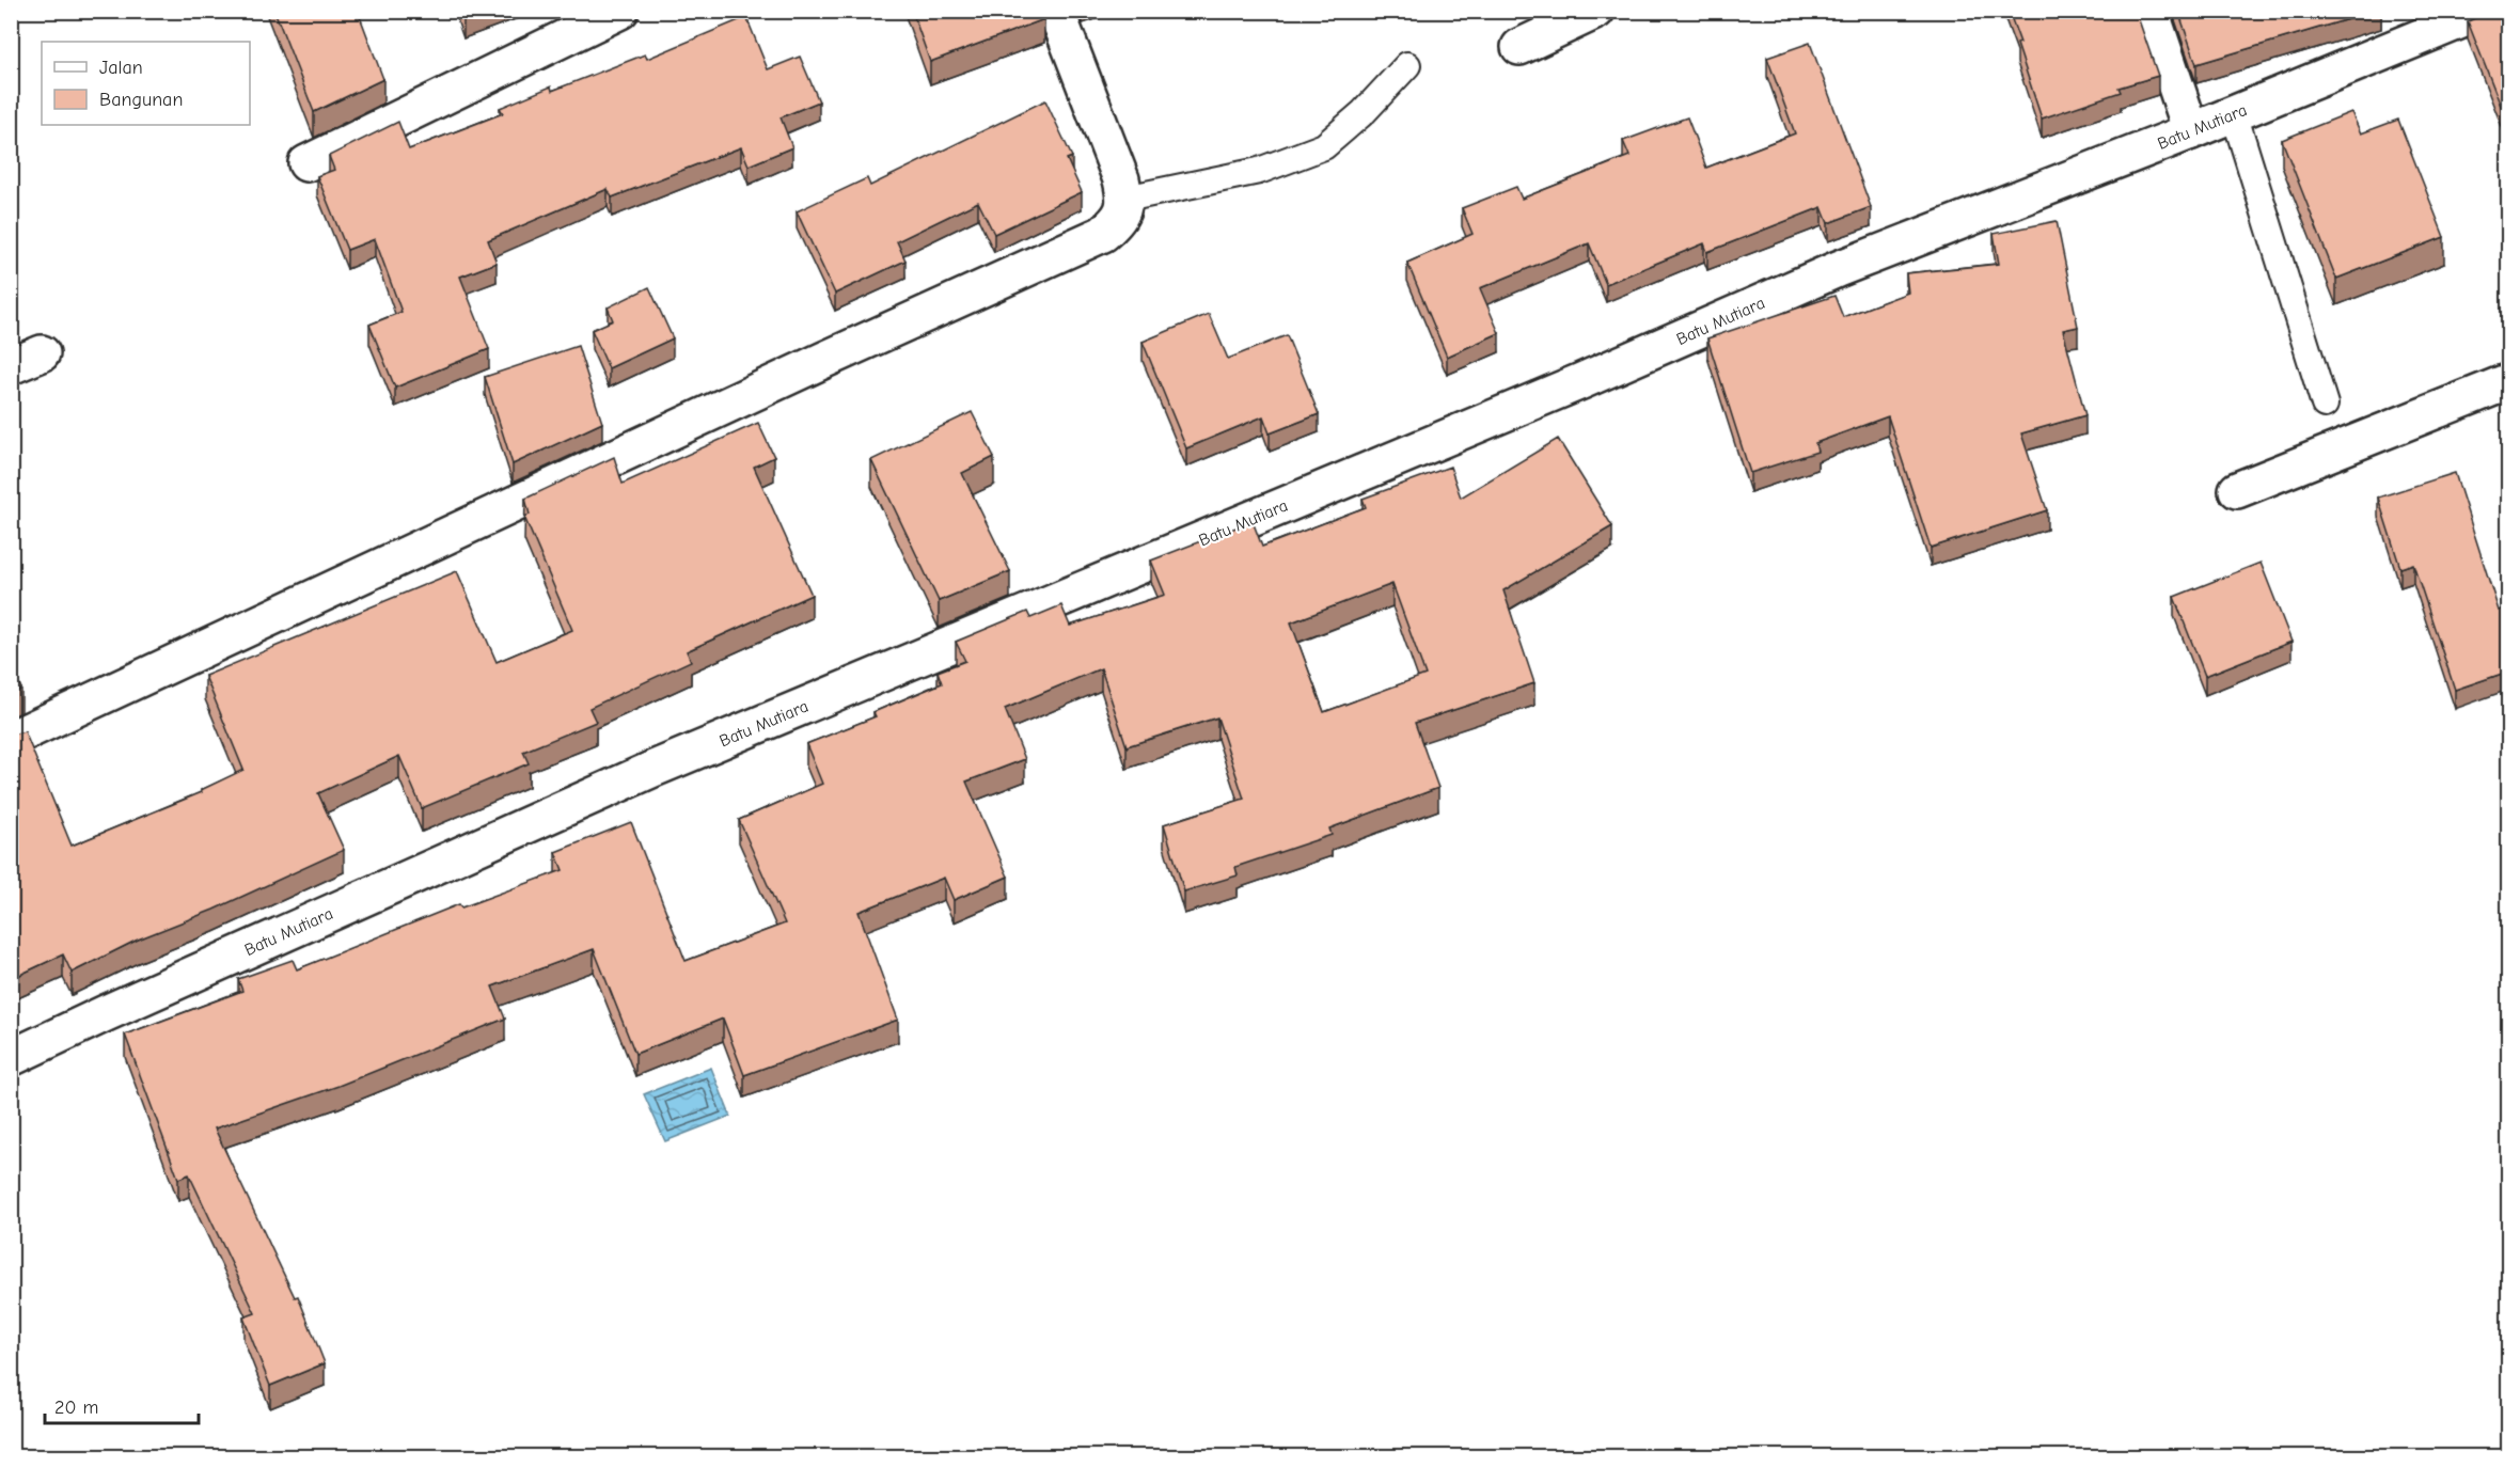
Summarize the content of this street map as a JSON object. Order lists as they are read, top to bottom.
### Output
{
  "streets": {
    "street": ["Batu Mutiara"]
  },
  "legend": ["Jalan", "Bangunan"],
  "scale_bar": "20 m"
}
